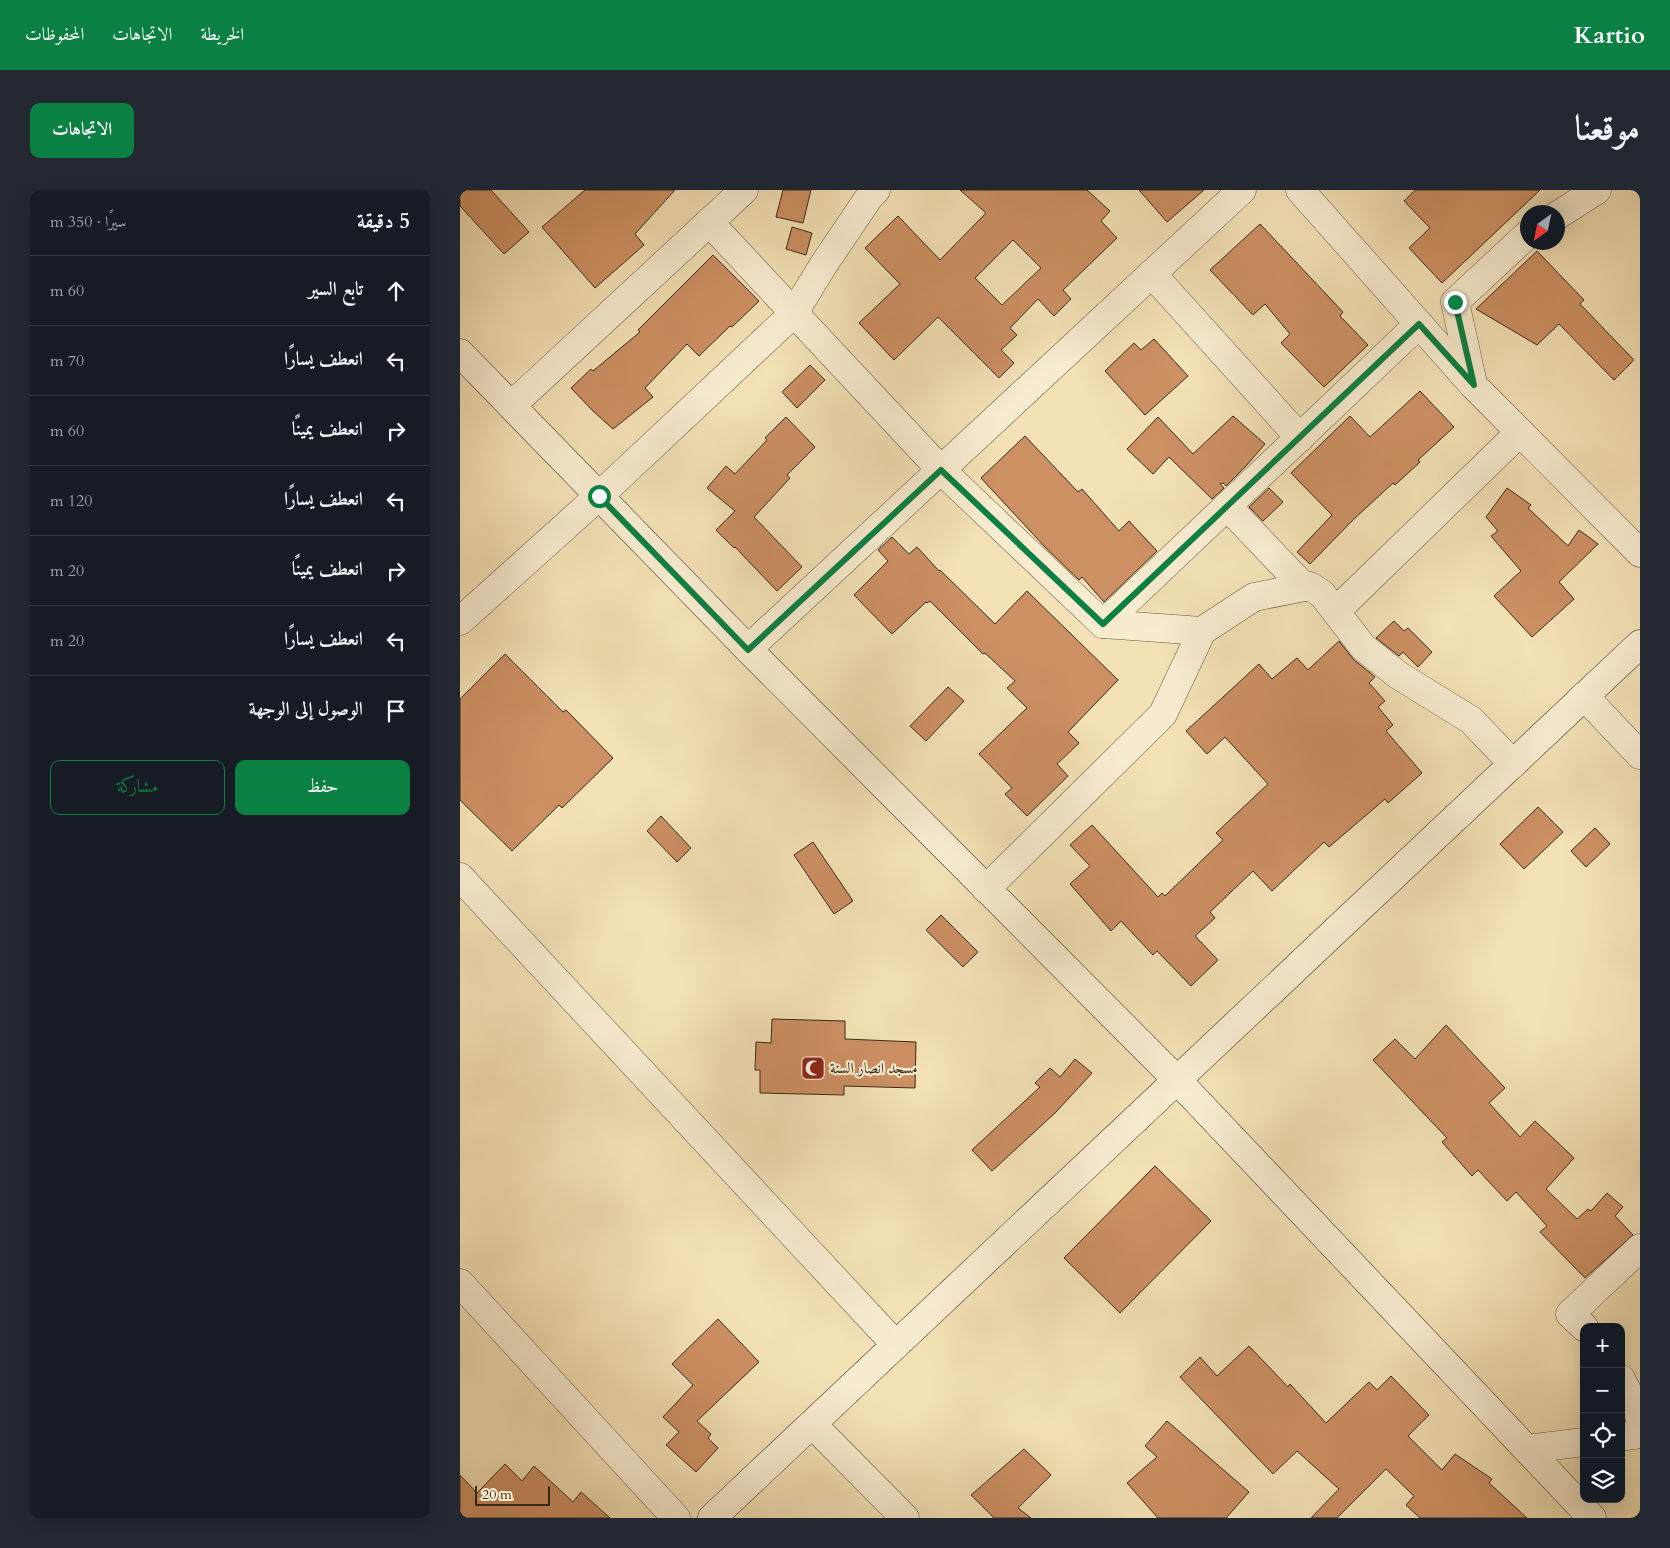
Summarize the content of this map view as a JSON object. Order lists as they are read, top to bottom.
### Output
{
  "places": {
    "mosque": ["مسجد انصار السنة"]
  },
  "scale_bar": "20 m",
  "north": "bottom left",
  "page": {
    "header": "Kartio",
    "nav": ["الخريطة", "الاتجاهات", "المحفوظات"],
    "title": "موقعنا",
    "buttons": [
      "الاتجاهات",
      ["حفظ", "مشاركة"]
    ],
    "heading": ["5 دقيقة", "سيرًا · 350 m"],
    "list": [
      ["تابع السير", "60 m"],
      ["انعطف يسارًا", "70 m"],
      ["انعطف يمينًا", "60 m"],
      ["انعطف يسارًا", "120 m"],
      ["انعطف يمينًا", "20 m"],
      ["انعطف يسارًا", "20 m"],
      "الوصول إلى الوجهة"
    ],
    "map_buttons": ["+", "−"],
    "scale": "20 m"
  }
}
